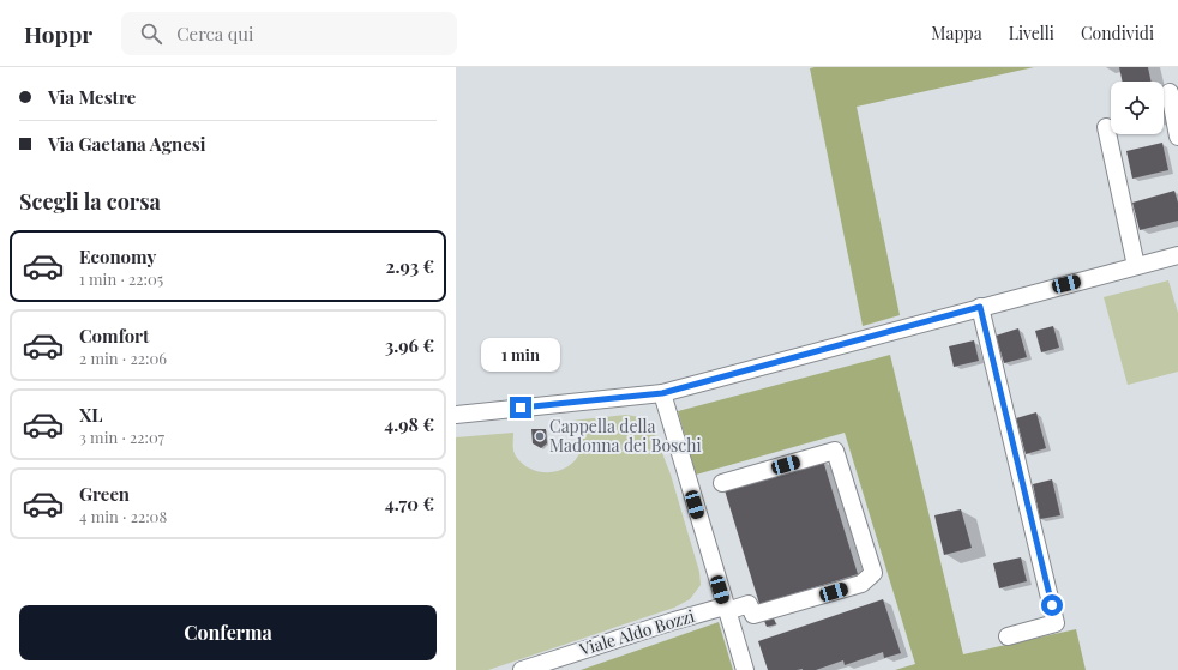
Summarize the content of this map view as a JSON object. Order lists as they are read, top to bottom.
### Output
{
  "streets": {
    "street": ["Viale Aldo Bozzi"]
  },
  "places": ["Cappella della Madonna dei Boschi"],
  "page": {
    "header": "Hoppr",
    "search": "Cerca qui",
    "nav": ["Mappa", "Livelli", "Condividi"],
    "banner": ["Via Mestre", "Via Gaetana Agnesi"],
    "heading": "Scegli la corsa",
    "list": [
      {
        "name": "Economy",
        "note": "1 min · 22:05",
        "value": "2.93 €"
      },
      {
        "name": "Comfort",
        "note": "2 min · 22:06",
        "value": "3.96 €"
      },
      {
        "name": "XL",
        "note": "3 min · 22:07",
        "value": "4.98 €"
      },
      {
        "name": "Green",
        "note": "4 min · 22:08",
        "value": "4.70 €"
      }
    ],
    "bubble": "1 min",
    "buttons": "Conferma"
  }
}
